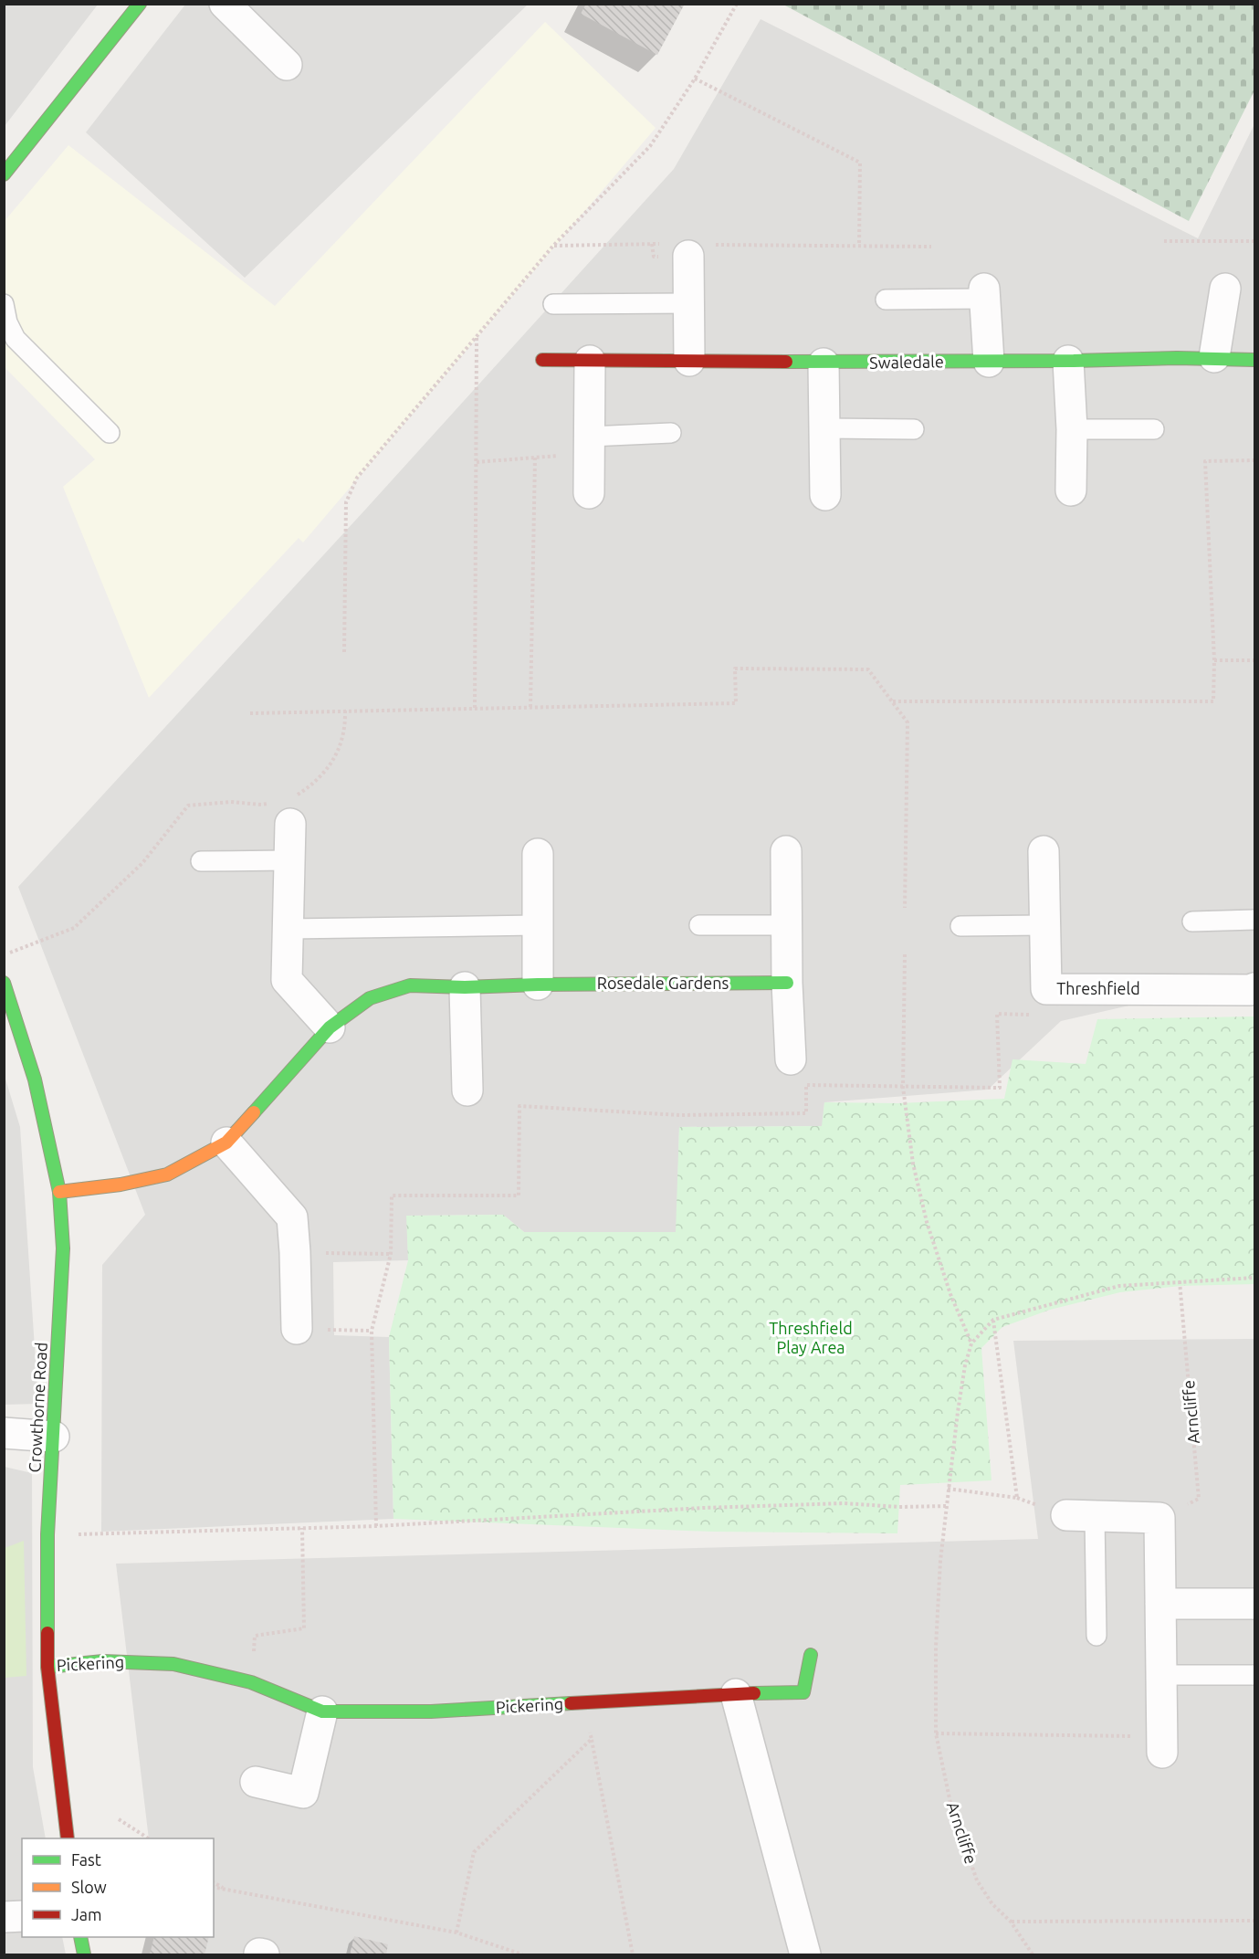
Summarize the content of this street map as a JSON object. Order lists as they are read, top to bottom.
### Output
{
  "streets": {
    "street": [
      "Swaledale",
      "Rosedale Gardens",
      "Threshfield",
      "Crowthorne Road",
      "Pickering"
    ],
    "path": ["Arncliffe"]
  },
  "crossings": [
    ["Rosedale Gardens", "Crowthorne Road"],
    ["Crowthorne Road", "Pickering"]
  ],
  "parks": ["Threshfield Play Area"],
  "legend": ["Fast", "Slow", "Jam"]
}
